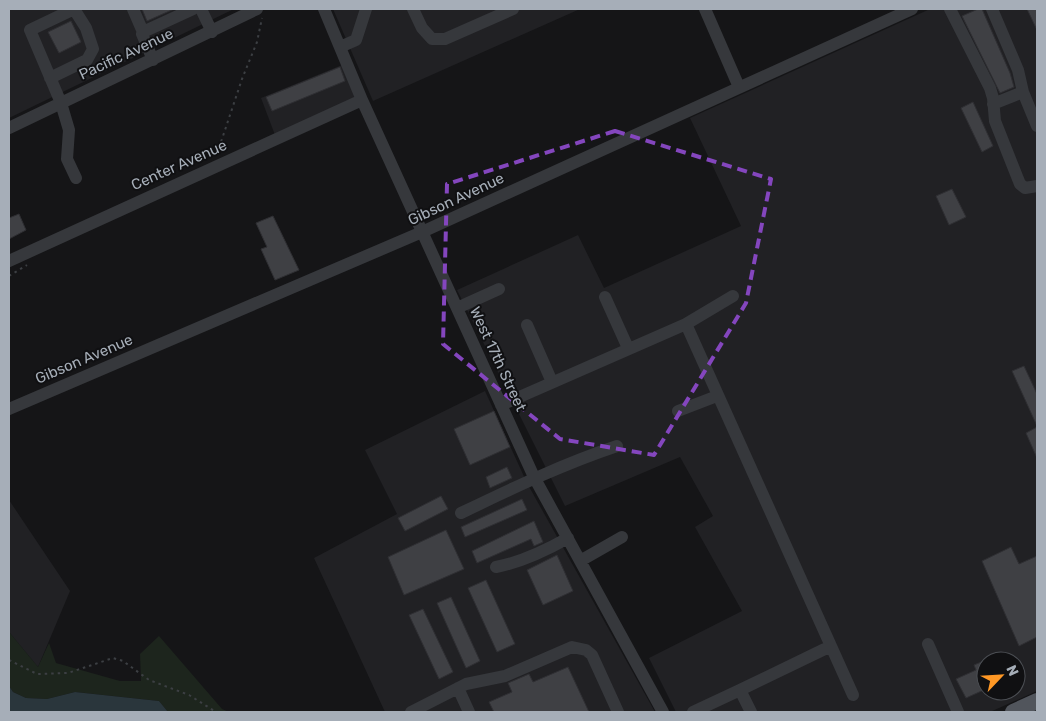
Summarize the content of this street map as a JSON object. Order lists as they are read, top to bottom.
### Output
{
  "streets": {
    "street": [
      "Pacific Avenue",
      "Center Avenue",
      "Gibson Avenue",
      "West 17th Street"
    ]
  },
  "crossings": [
    ["Center Avenue", "West 17th Street"],
    ["Gibson Avenue", "West 17th Street"]
  ],
  "north": "top right"
}
